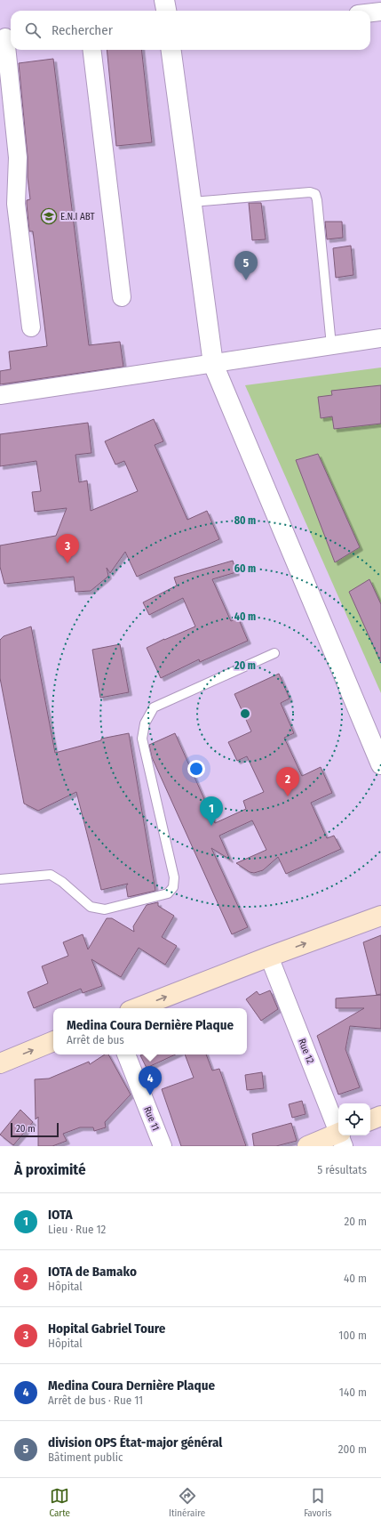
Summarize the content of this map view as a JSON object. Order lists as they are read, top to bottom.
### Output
{
  "streets": {
    "street": ["Rue 12", "Rue 11"]
  },
  "places": {
    "school or university": ["E.N.I ABT"]
  },
  "scale_bar": "20 m",
  "page": {
    "search": "Rechercher",
    "pins": [
      "5",
      "3",
      "2",
      "1",
      "4"
    ],
    "popup": ["Medina Coura Dernière Plaque", "Arrêt de bus"],
    "scale": "20 m",
    "heading": ["À proximité", "5 résultats"],
    "list": [
      {
        "mark": "1",
        "name": "IOTA",
        "note": "Lieu · Rue 12",
        "value": "20 m"
      },
      {
        "mark": "2",
        "name": "IOTA de Bamako",
        "note": "Hôpital",
        "value": "40 m"
      },
      {
        "mark": "3",
        "name": "Hopital Gabriel Toure",
        "note": "Hôpital",
        "value": "100 m"
      },
      {
        "mark": "4",
        "name": "Medina Coura Dernière Plaque",
        "note": "Arrêt de bus · Rue 11",
        "value": "140 m"
      },
      {
        "mark": "5",
        "name": "division OPS État-major général",
        "note": "Bâtiment public",
        "value": "200 m"
      }
    ],
    "nav": ["Carte", "Itinéraire", "Favoris"]
  },
  "rings": [
    "80 m",
    "60 m",
    "40 m",
    "20 m"
  ]
}
